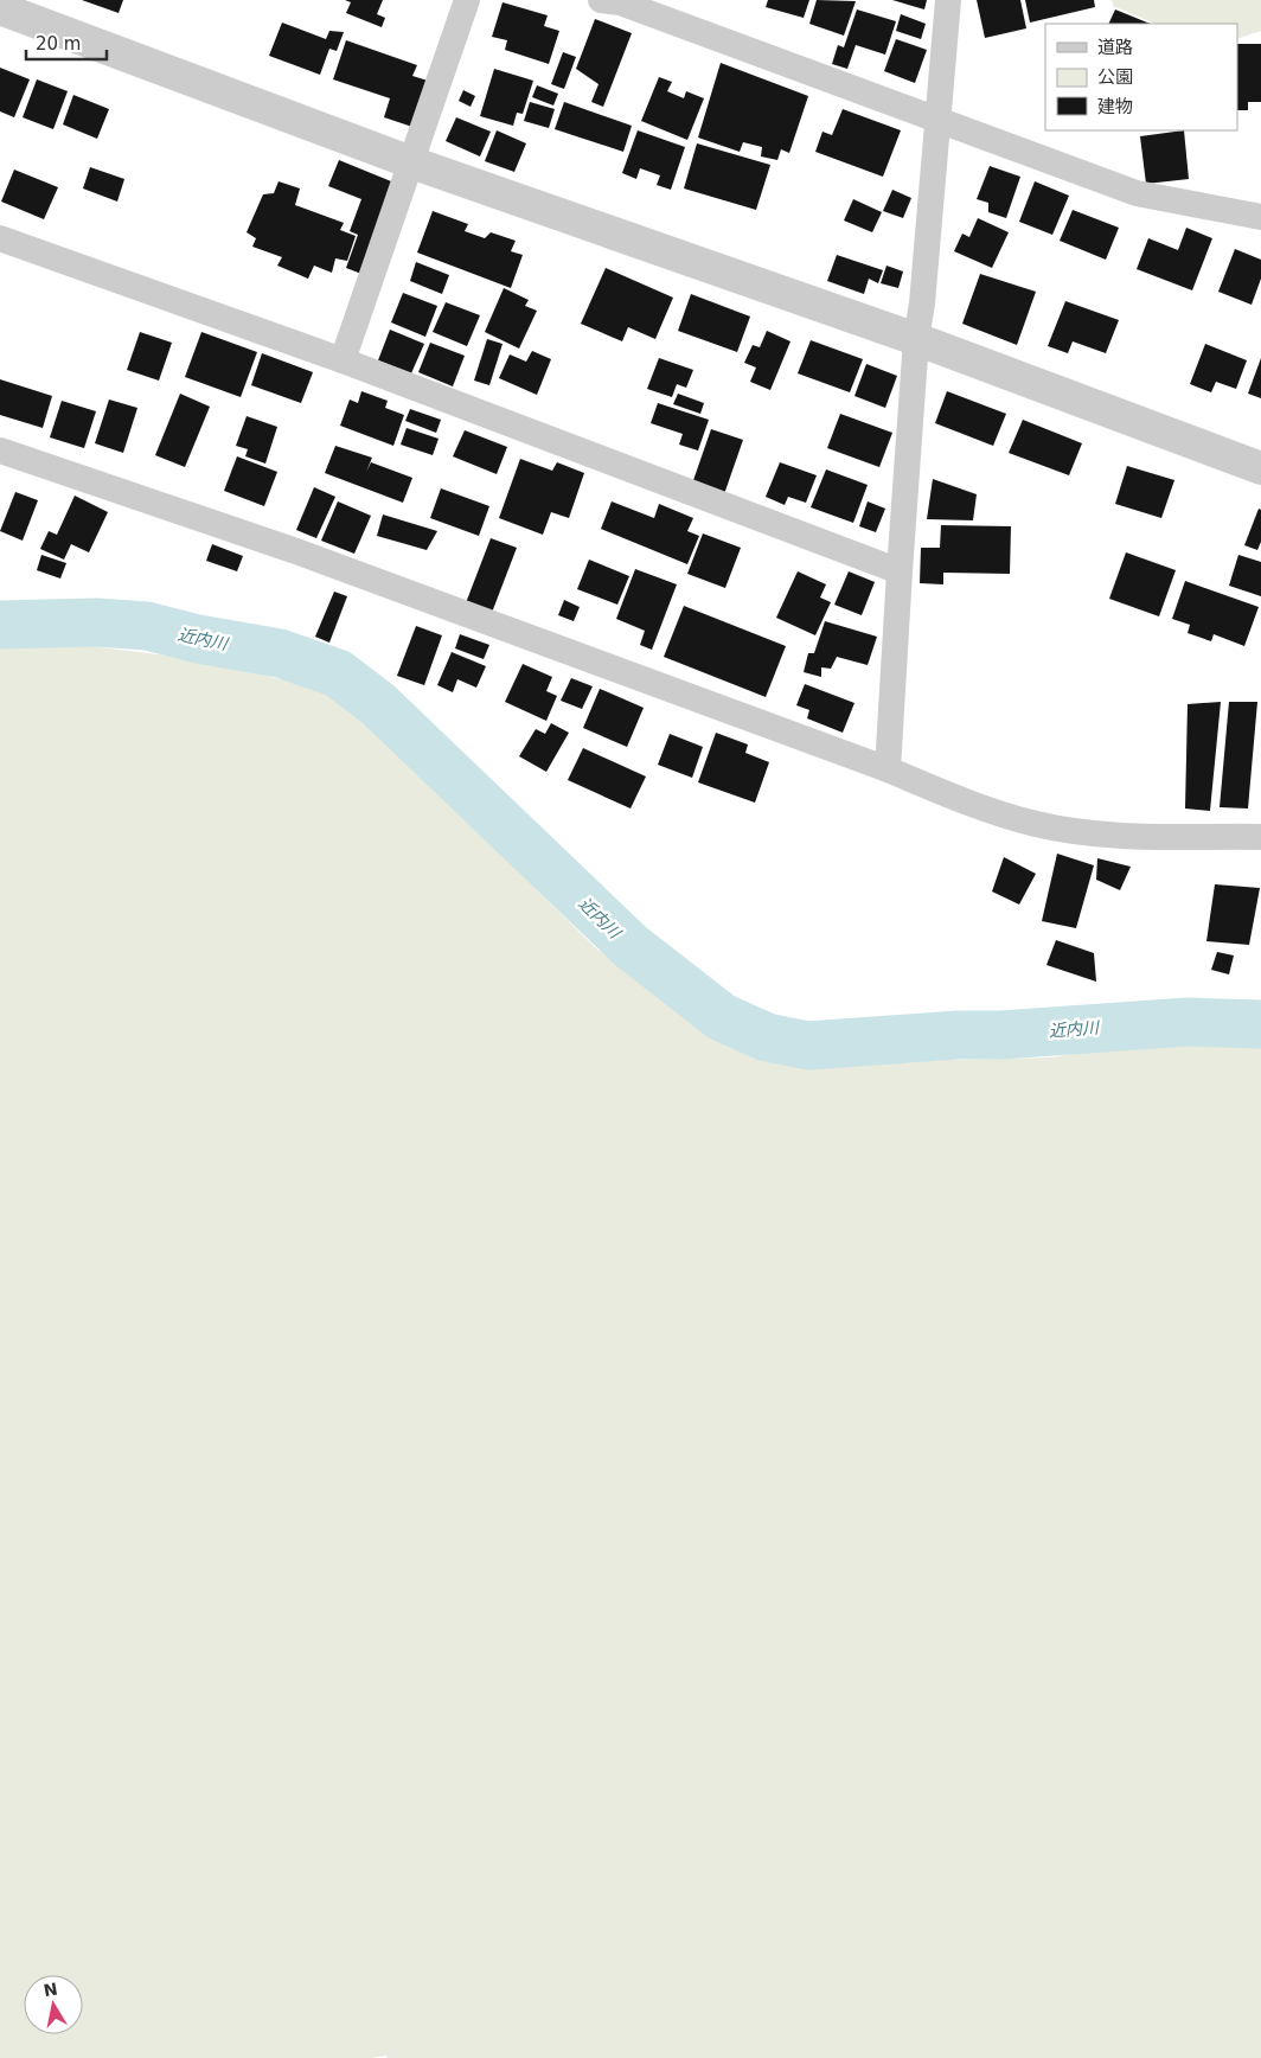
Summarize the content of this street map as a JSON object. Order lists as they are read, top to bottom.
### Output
{
  "water": ["近内川"],
  "legend": ["道路", "公園", "建物"],
  "scale_bar": "20 m",
  "north": "top"
}
